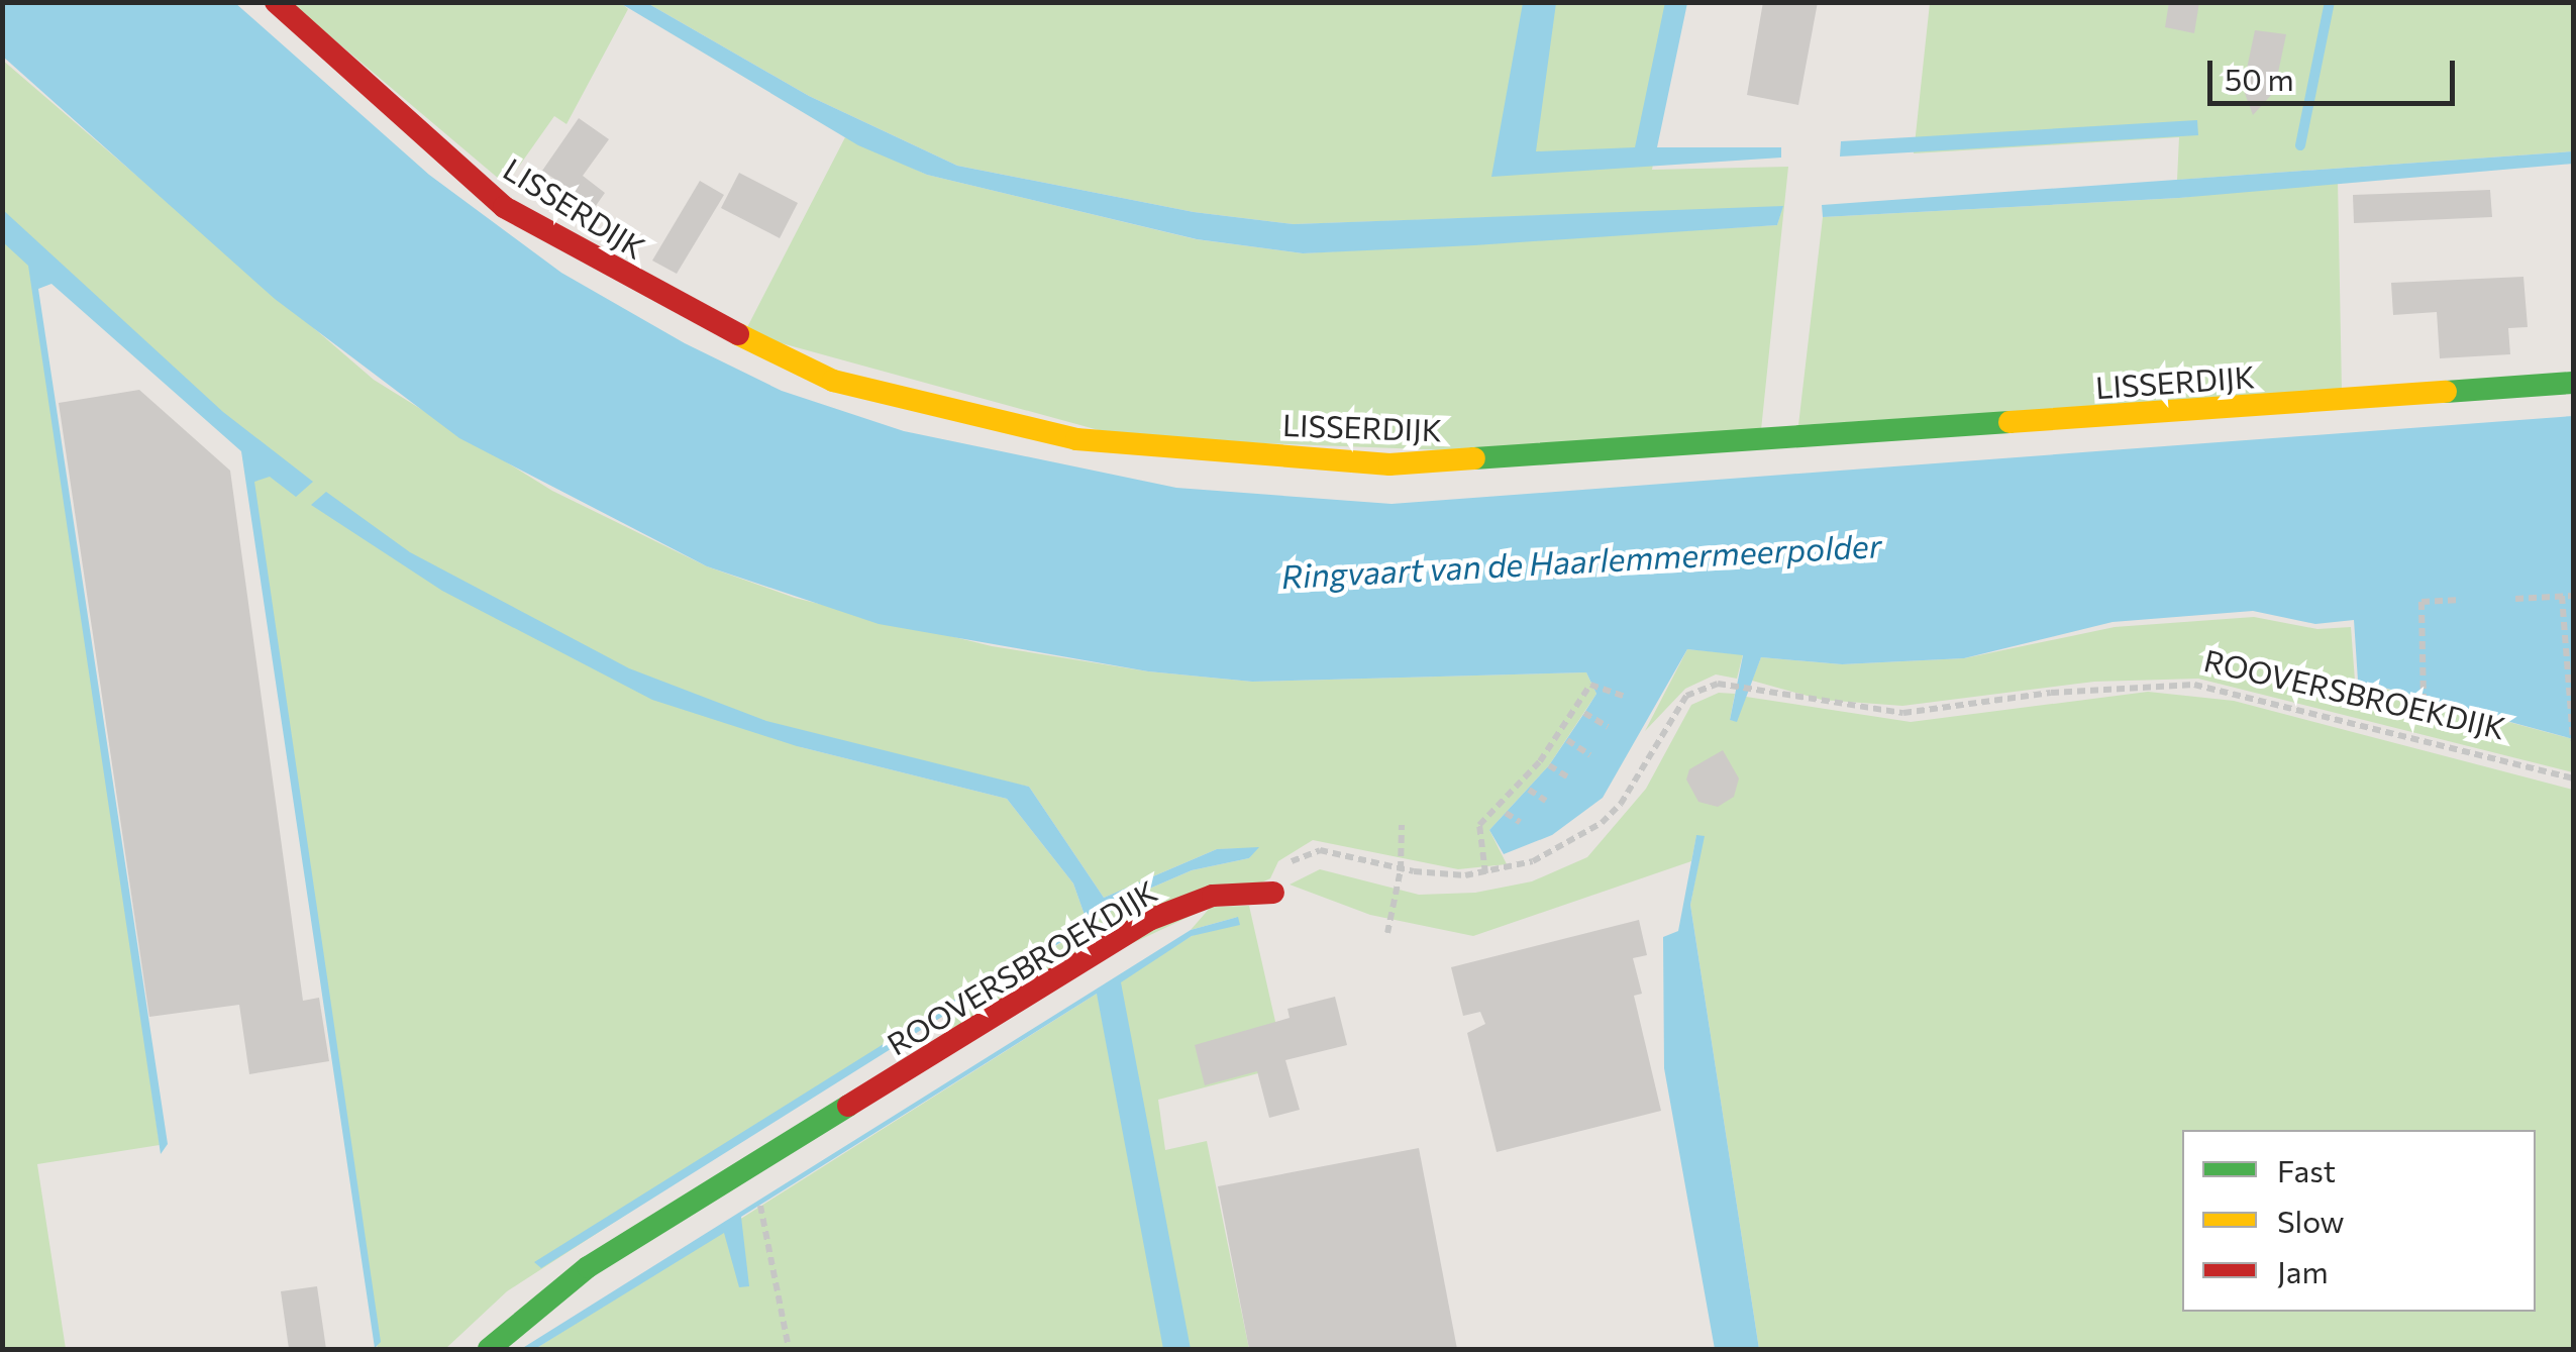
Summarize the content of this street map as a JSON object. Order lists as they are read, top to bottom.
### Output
{
  "streets": {
    "street": ["LISSERDIJK", "ROOVERSBROEKDIJK"]
  },
  "water": ["Ringvaart van de Haarlemmermeerpolder"],
  "legend": ["Fast", "Slow", "Jam"],
  "scale_bar": "50 m"
}
